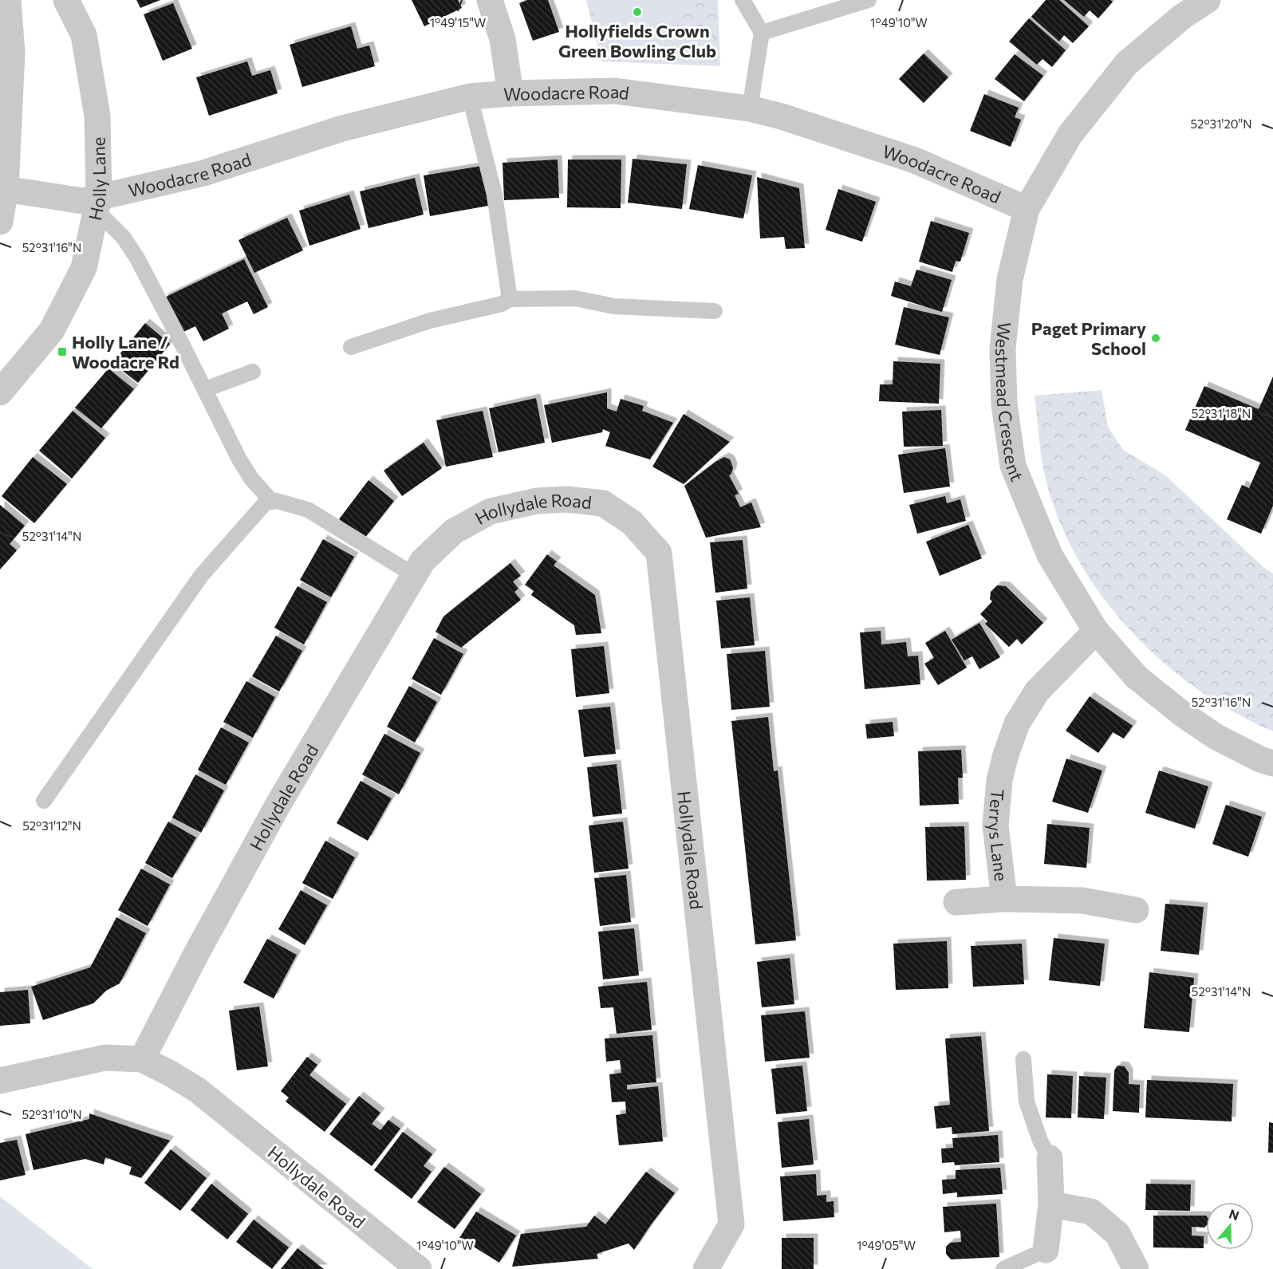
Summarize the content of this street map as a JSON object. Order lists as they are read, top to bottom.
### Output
{
  "streets": {
    "street": [
      "Woodacre Road",
      "Holly Lane",
      "Westmead Crescent",
      "Hollydale Road",
      "Terrys Lane"
    ]
  },
  "crossings": [
    ["Woodacre Road", "Holly Lane"],
    ["Woodacre Road", "Westmead Crescent"],
    ["Westmead Crescent", "Terrys Lane"]
  ],
  "places": {
    "other": ["Hollyfields Crown Green Bowling Club", "Paget Primary School"],
    "transit": ["Holly Lane / Woodacre Rd"]
  },
  "north": "top",
  "coordinates": [
    "1°49'15\"W",
    "1°49'10\"W",
    "52°31'20\"N",
    "52°31'16\"N",
    "52°31'18\"N",
    "52°31'14\"N",
    "52°31'12\"N",
    "52°31'10\"N",
    "1°49'05\"W"
  ]
}
